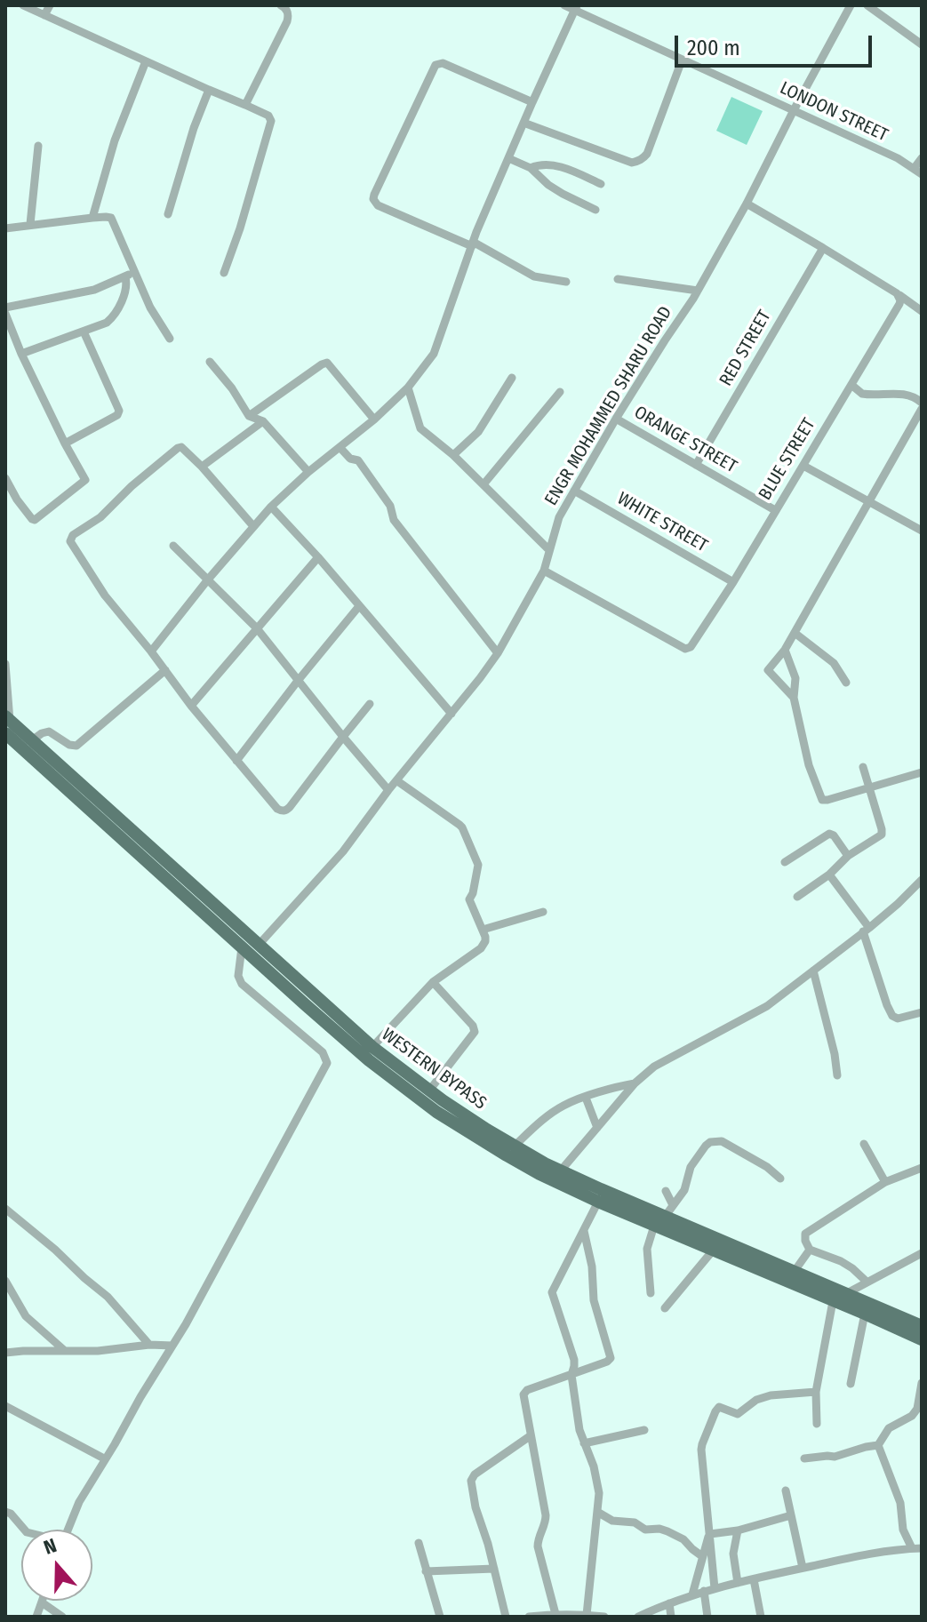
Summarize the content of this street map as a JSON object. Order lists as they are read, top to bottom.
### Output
{
  "streets": {
    "main road": ["WESTERN BYPASS"],
    "street": [
      "LONDON STREET",
      "RED STREET",
      "ENGR MOHAMMED SHARU ROAD",
      "ORANGE STREET",
      "BLUE STREET",
      "WHITE STREET"
    ]
  },
  "crossings": [
    ["LONDON STREET", "ENGR MOHAMMED SHARU ROAD"],
    ["RED STREET", "ORANGE STREET"],
    ["ENGR MOHAMMED SHARU ROAD", "ORANGE STREET"],
    ["ENGR MOHAMMED SHARU ROAD", "BLUE STREET"],
    ["ENGR MOHAMMED SHARU ROAD", "WHITE STREET"],
    ["ENGR MOHAMMED SHARU ROAD", "WESTERN BYPASS"],
    ["ORANGE STREET", "BLUE STREET"],
    ["BLUE STREET", "WHITE STREET"]
  ],
  "scale_bar": "200 m",
  "north": "top"
}
